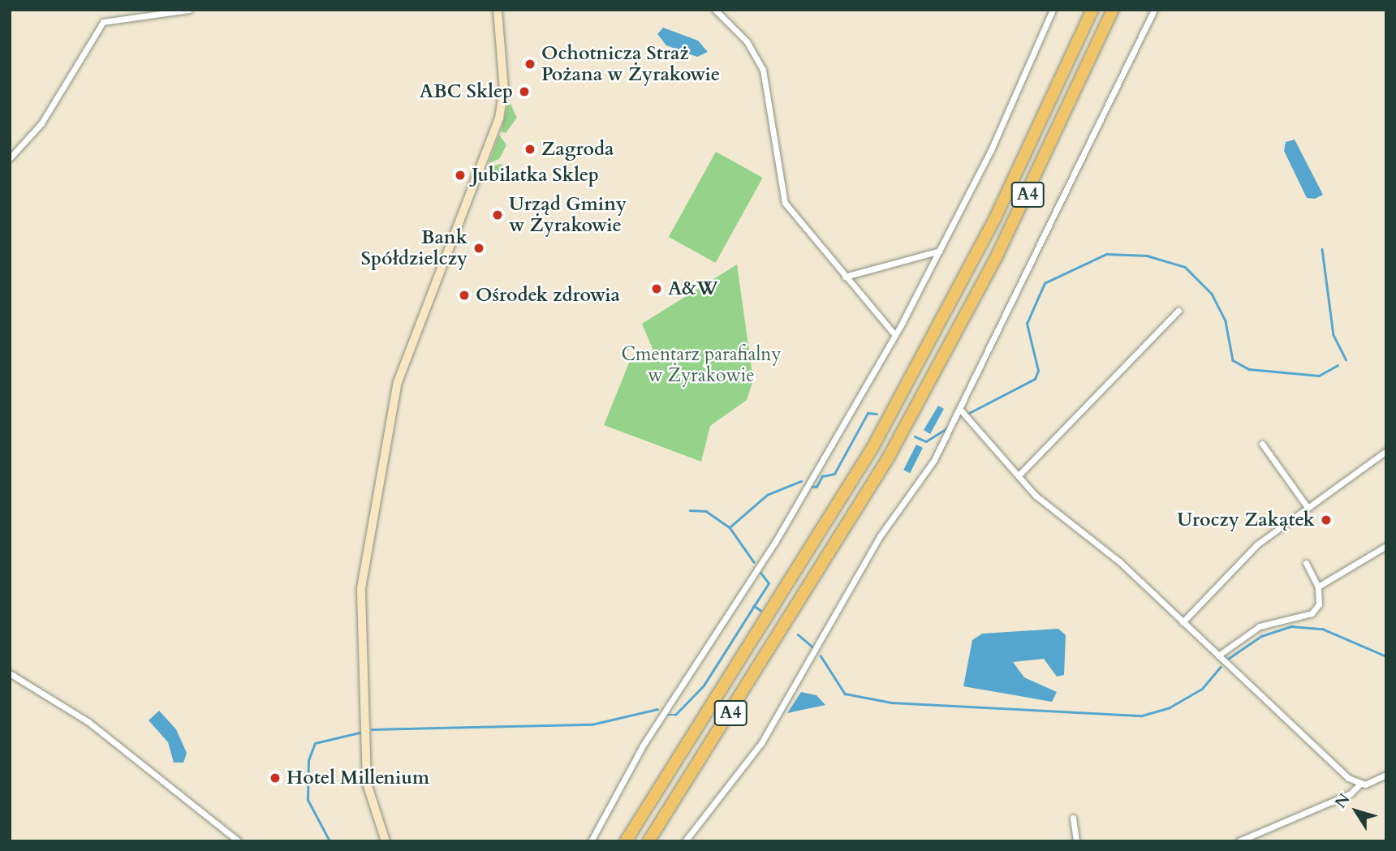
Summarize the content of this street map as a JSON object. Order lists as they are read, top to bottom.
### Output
{
  "streets": {
    "highway": ["A4"]
  },
  "parks": ["Cmentarz parafialny w Żyrakowie"],
  "places": [
    "Ochotnicza Straż Pożana w Żyrakowie",
    "ABC Sklep",
    "Zagroda",
    "Jubilatka Sklep",
    "Urząd Gminy w Żyrakowie",
    "Bank Spółdzielczy",
    "A&W",
    "Ośrodek zdrowia",
    "Uroczy Zakątek",
    "Hotel Millenium"
  ],
  "north": "top left"
}
